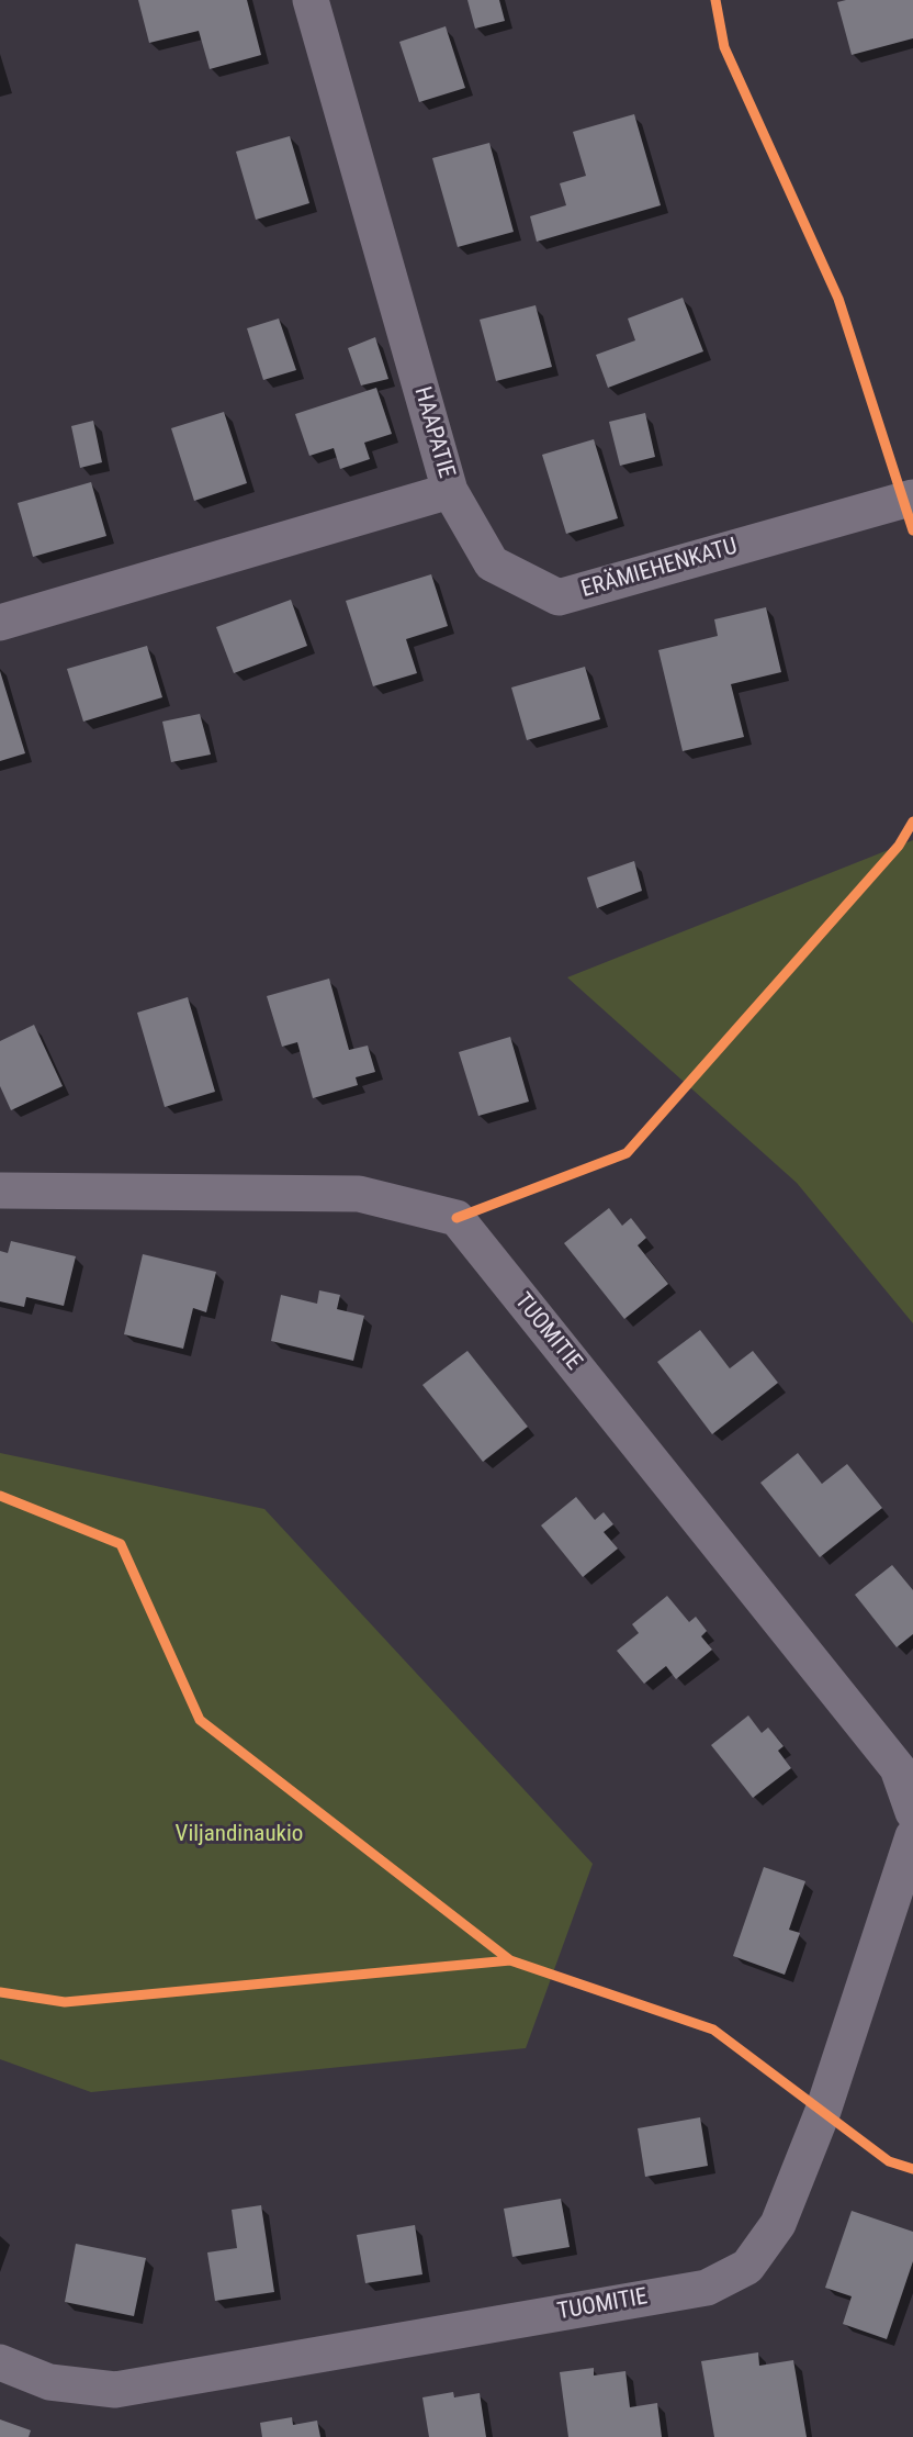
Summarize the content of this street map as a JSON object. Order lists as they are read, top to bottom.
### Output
{
  "streets": {
    "street": ["HAAPATIE", "ERÄMIEHENKATU", "TUOMITIE"]
  },
  "crossings": [
    ["HAAPATIE", "ERÄMIEHENKATU"]
  ],
  "parks": ["Viljandinaukio"]
}
